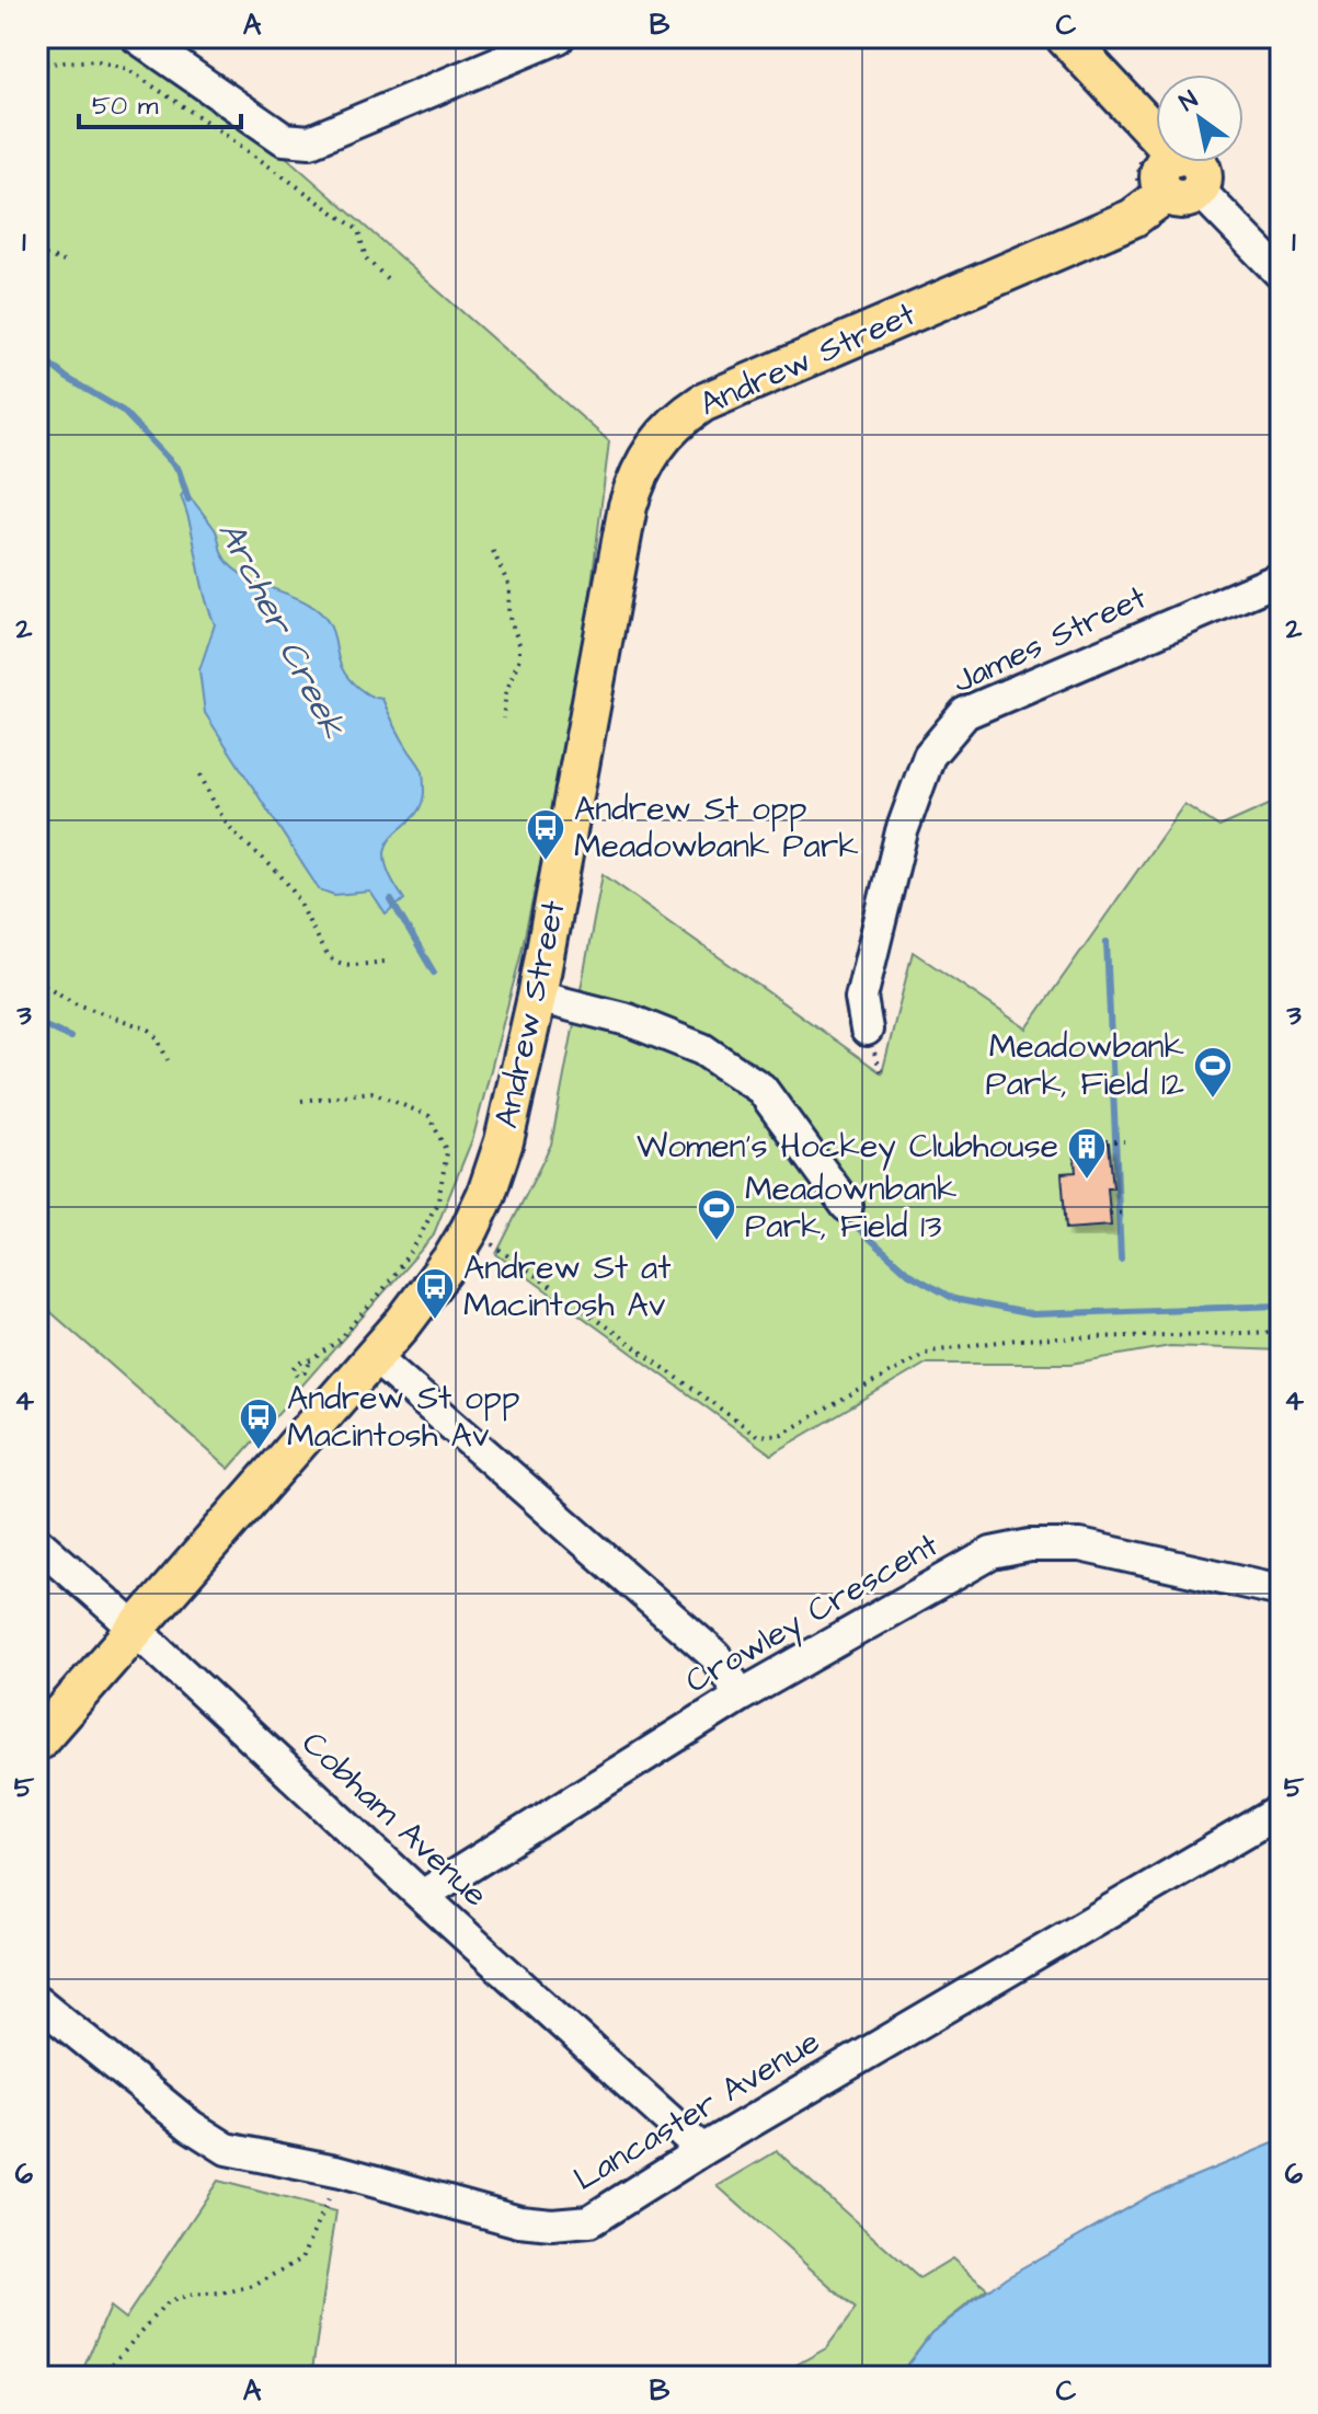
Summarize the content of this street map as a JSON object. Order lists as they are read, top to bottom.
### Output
{
  "streets": {
    "main road": ["Andrew Street"],
    "street": [
      "James Street",
      "Crowley Crescent",
      "Cobham Avenue",
      "Lancaster Avenue"
    ]
  },
  "crossings": [
    ["Andrew Street", "Cobham Avenue"],
    ["Crowley Crescent", "Cobham Avenue"],
    ["Cobham Avenue", "Lancaster Avenue"]
  ],
  "water": ["Archer Creek"],
  "places": {
    "bus stop": ["Andrew St opp Meadowbank Park", "Andrew St at Macintosh Av", "Andrew St opp Macintosh Av"],
    "sports": ["Meadowbank Park, Field 12", "Meadownbank Park, Field 13"],
    "building": ["Women's Hockey Clubhouse"]
  },
  "scale_bar": "50 m",
  "north": "top left",
  "grid": {
    "columns": ["A", "B", "C"],
    "rows": [
      "1",
      "2",
      "3",
      "4",
      "5",
      "6"
    ]
  }
}
